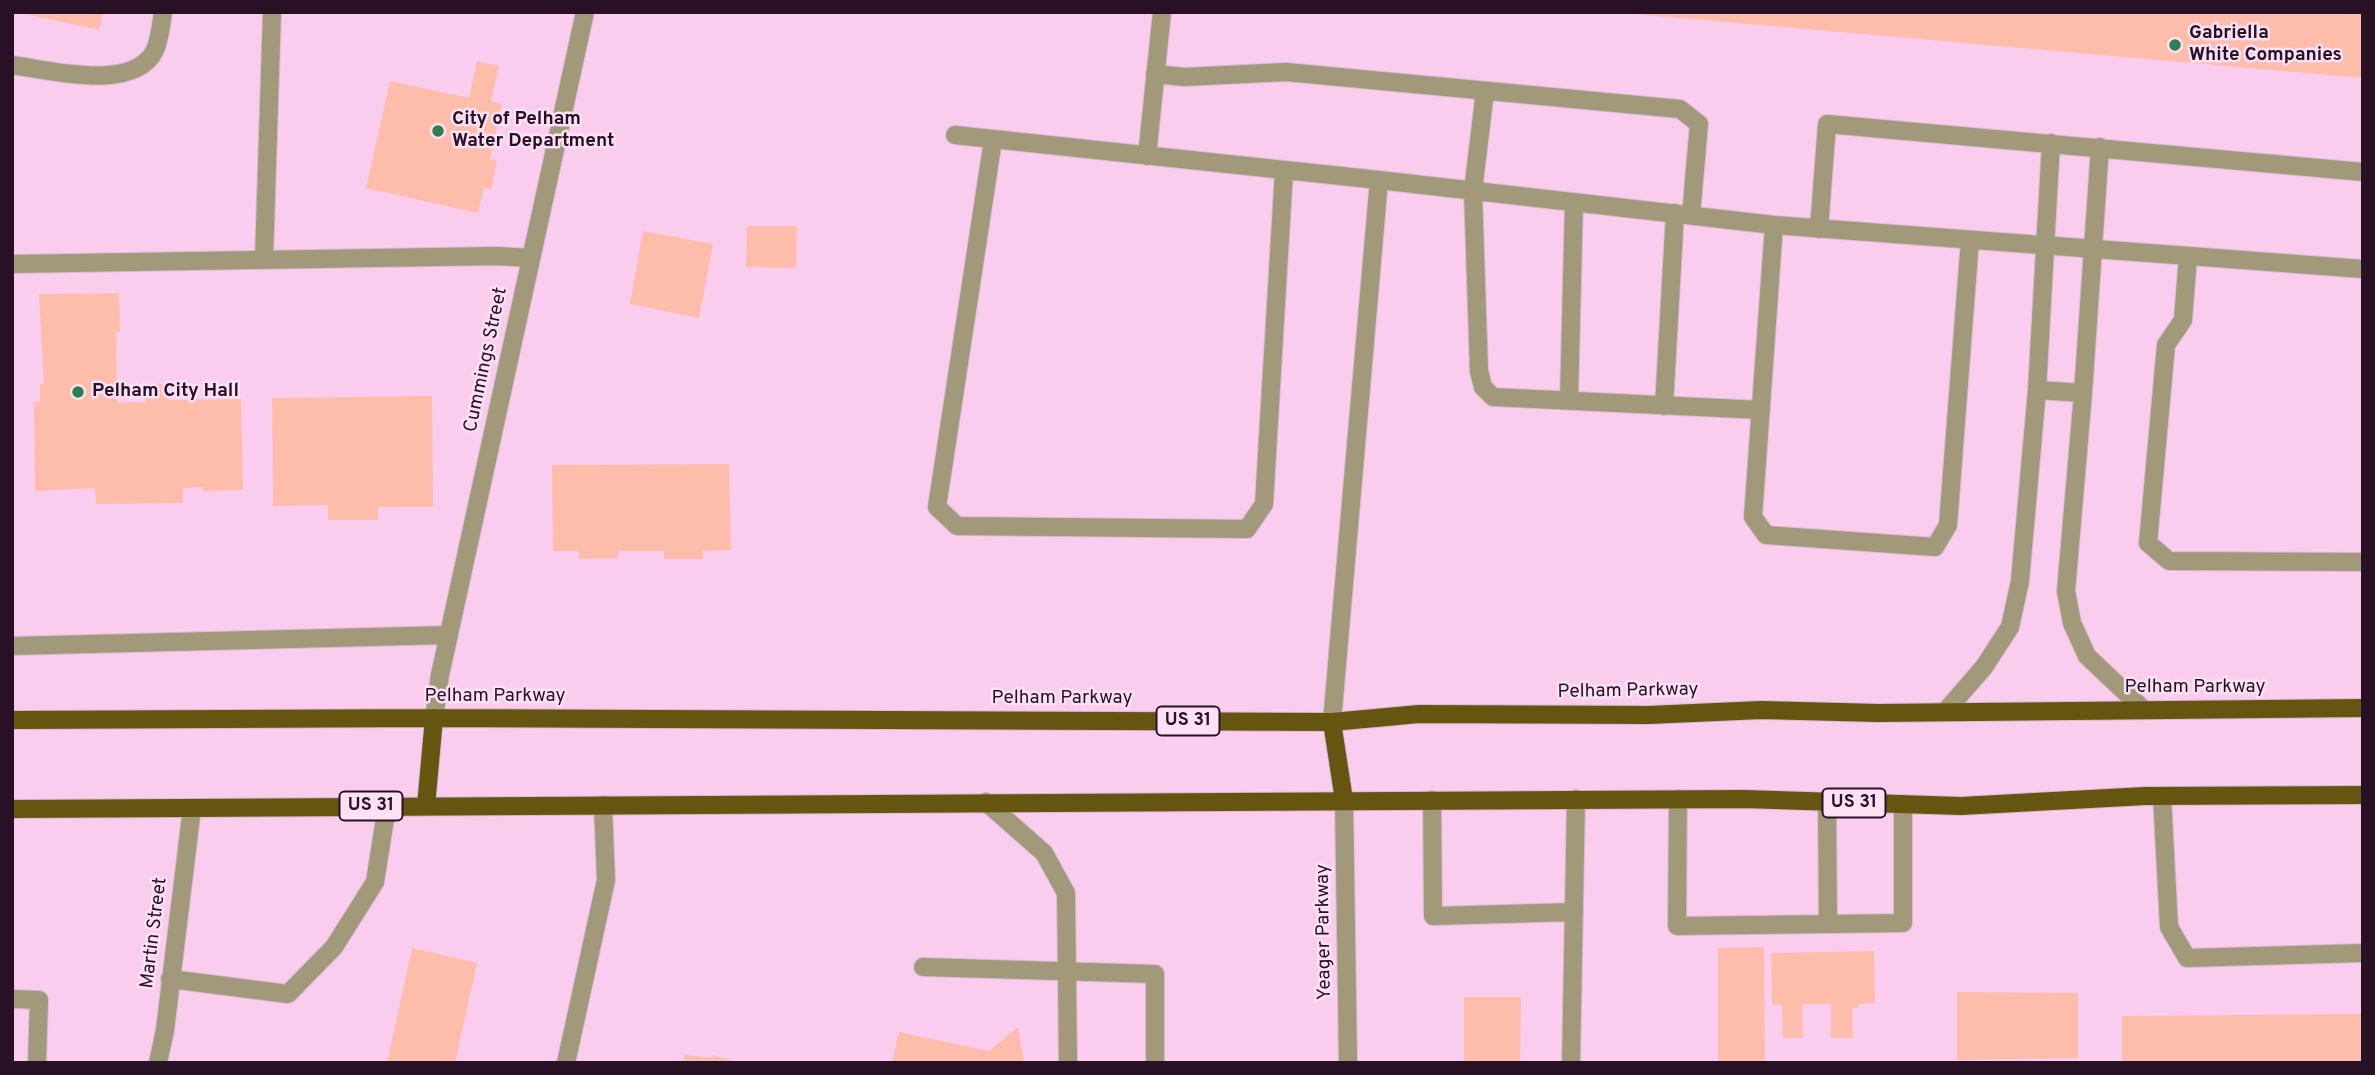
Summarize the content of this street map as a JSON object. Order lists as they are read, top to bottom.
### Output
{
  "streets": {
    "main road": ["Pelham Parkway", "US 31"],
    "street": ["Cummings Street", "Yeager Parkway", "Martin Street"]
  },
  "crossings": [
    ["Cummings Street", "Pelham Parkway"],
    ["US 31", "Yeager Parkway"],
    ["US 31", "Martin Street"]
  ],
  "places": ["Gabriella White Companies", "City of Pelham Water Department", "Pelham City Hall"]
}
